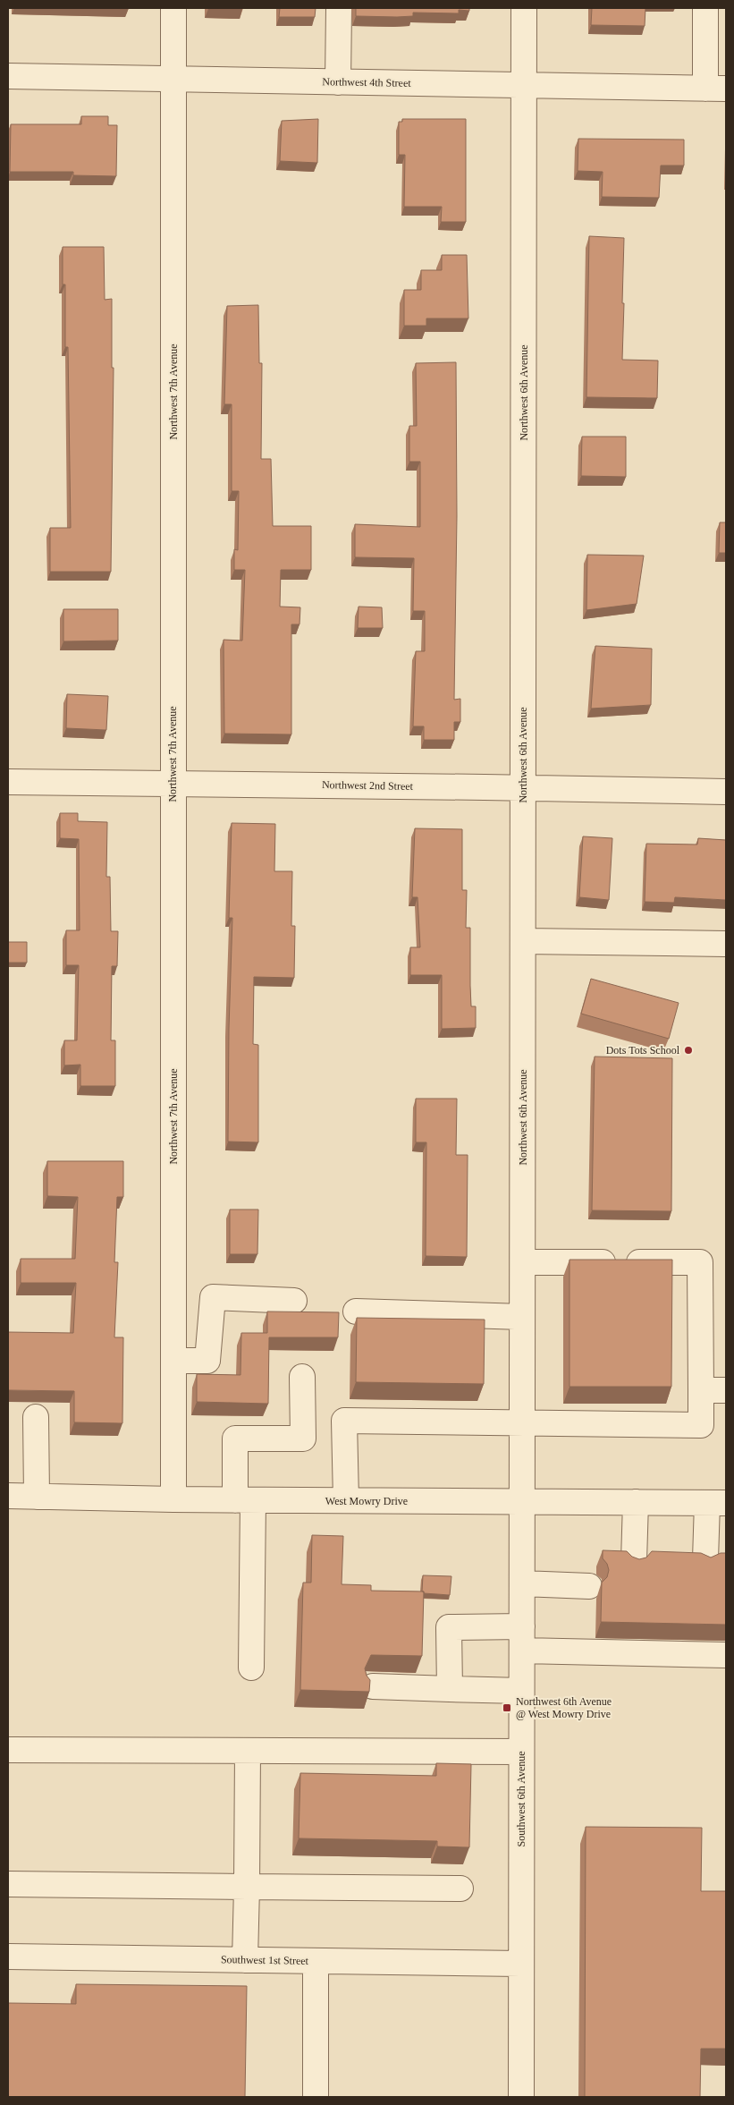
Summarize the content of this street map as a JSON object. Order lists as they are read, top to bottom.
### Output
{
  "streets": {
    "street": [
      "Northwest 4th Street",
      "Northwest 7th Avenue",
      "Northwest 6th Avenue",
      "Northwest 2nd Street",
      "West Mowry Drive",
      "Southwest 6th Avenue",
      "Southwest 1st Street"
    ]
  },
  "crossings": [
    ["Northwest 4th Street", "Northwest 7th Avenue"],
    ["Northwest 4th Street", "Northwest 6th Avenue"],
    ["Northwest 7th Avenue", "Northwest 2nd Street"],
    ["Northwest 7th Avenue", "West Mowry Drive"],
    ["Northwest 6th Avenue", "Northwest 2nd Street"],
    ["Northwest 6th Avenue", "West Mowry Drive"],
    ["Northwest 6th Avenue", "Southwest 6th Avenue"],
    ["West Mowry Drive", "Southwest 6th Avenue"],
    ["Southwest 6th Avenue", "Southwest 1st Street"]
  ],
  "places": {
    "other": ["Dots Tots School"],
    "transit": ["Northwest 6th Avenue @ West Mowry Drive"]
  }
}
